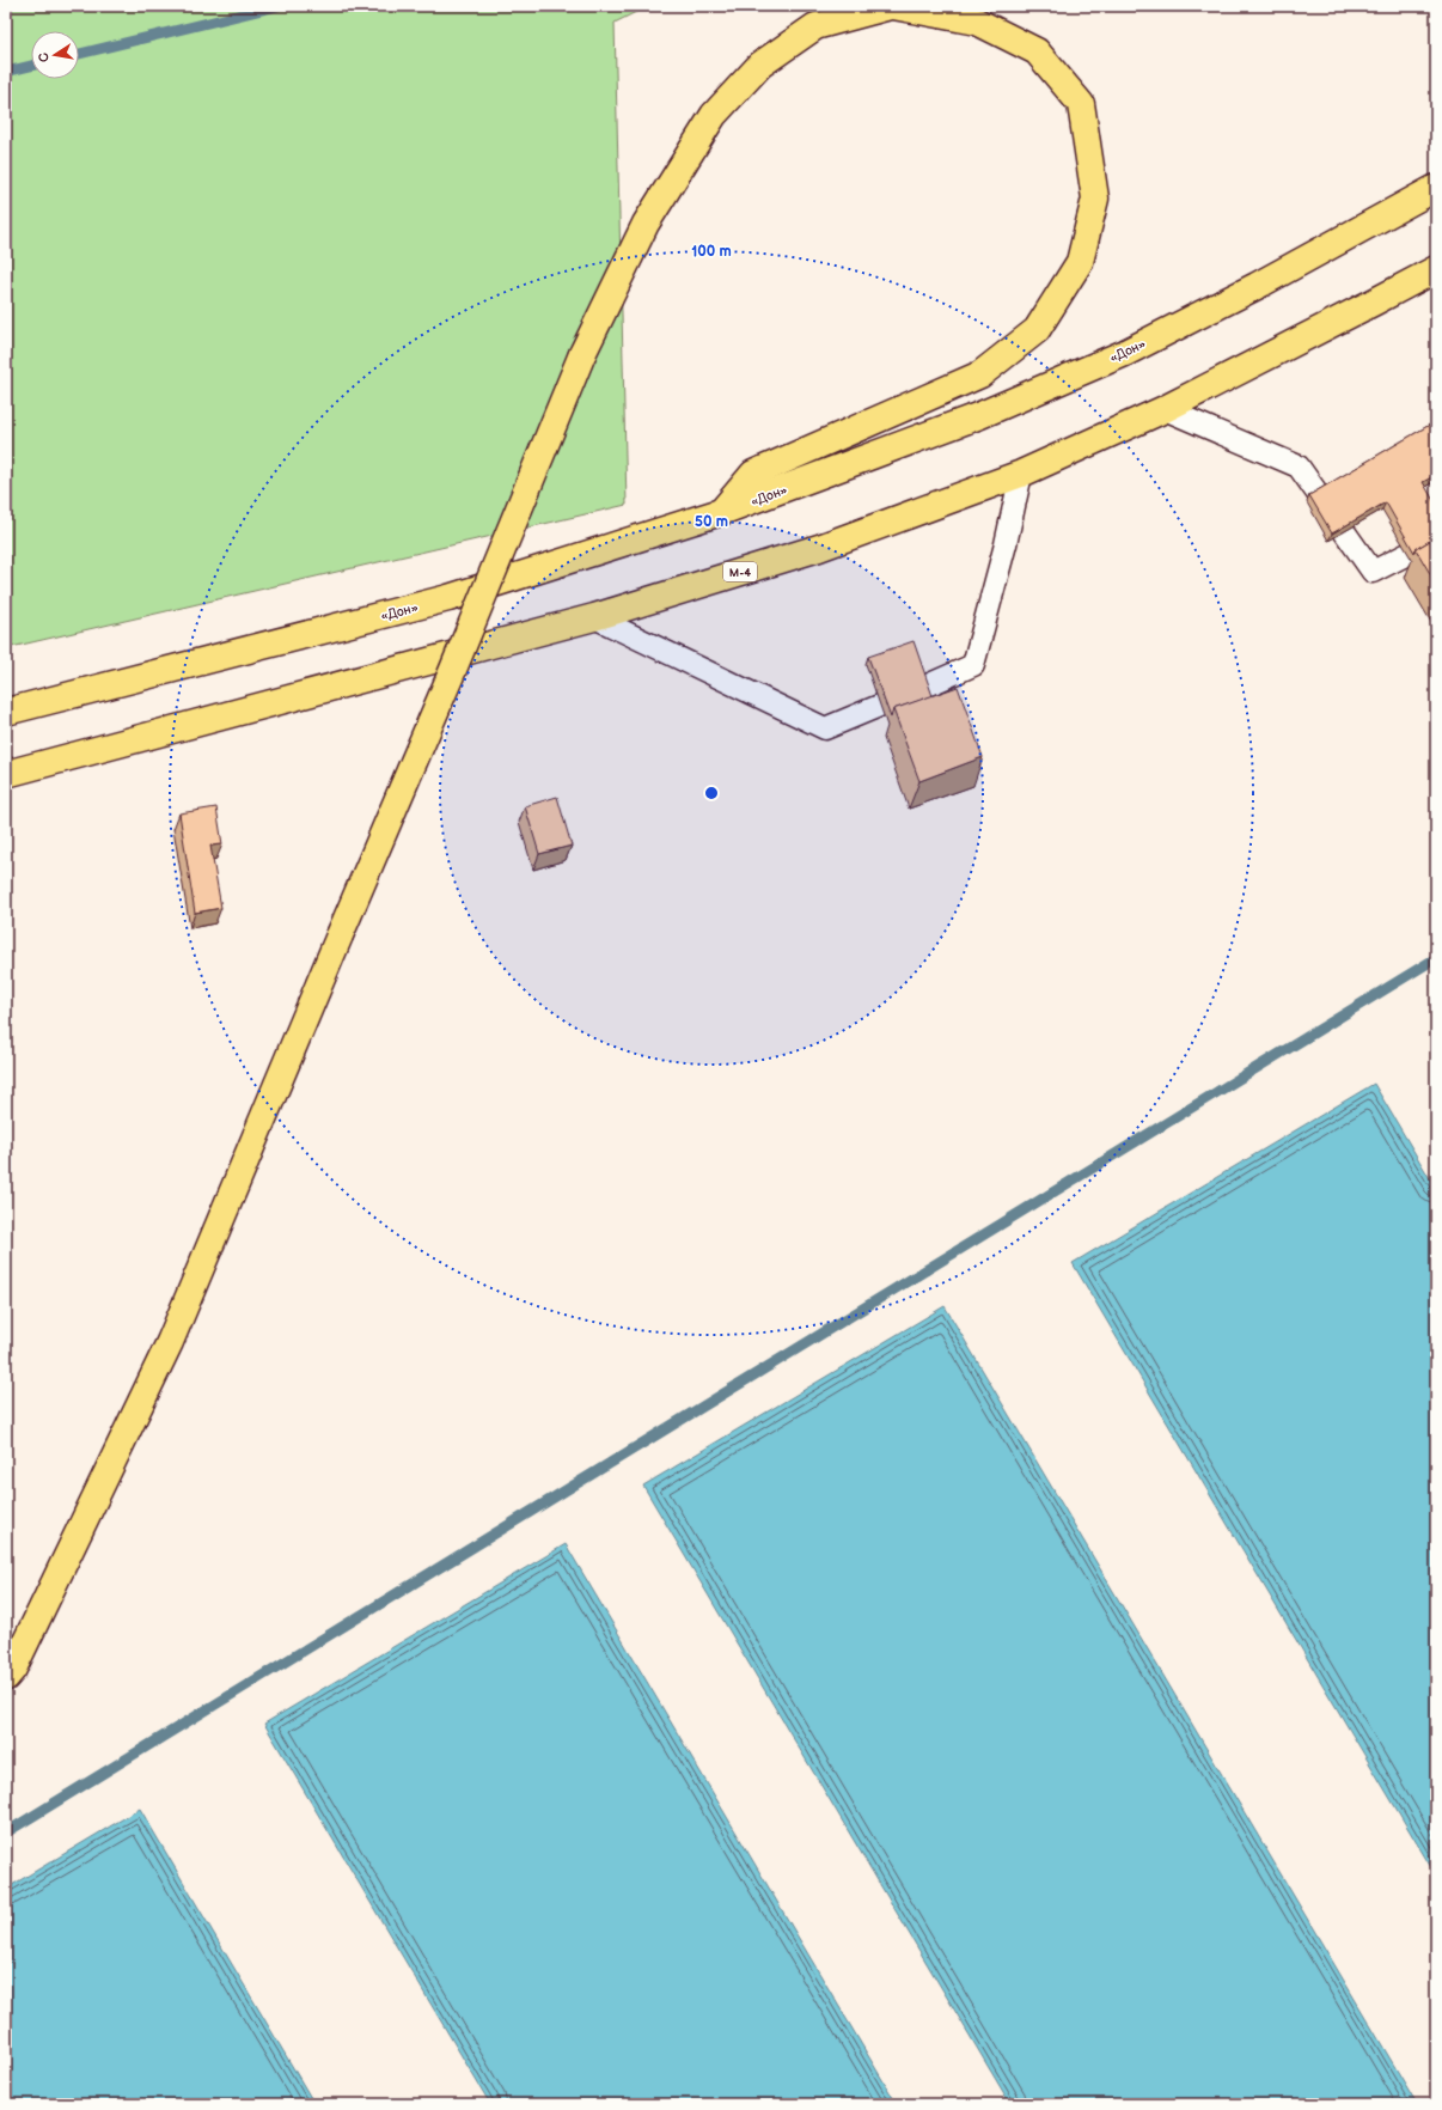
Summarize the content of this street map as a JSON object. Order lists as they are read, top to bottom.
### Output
{
  "streets": {
    "highway": ["«Дон»", "М-4"]
  },
  "north": "left",
  "rings": ["100 m", "50 m"]
}
